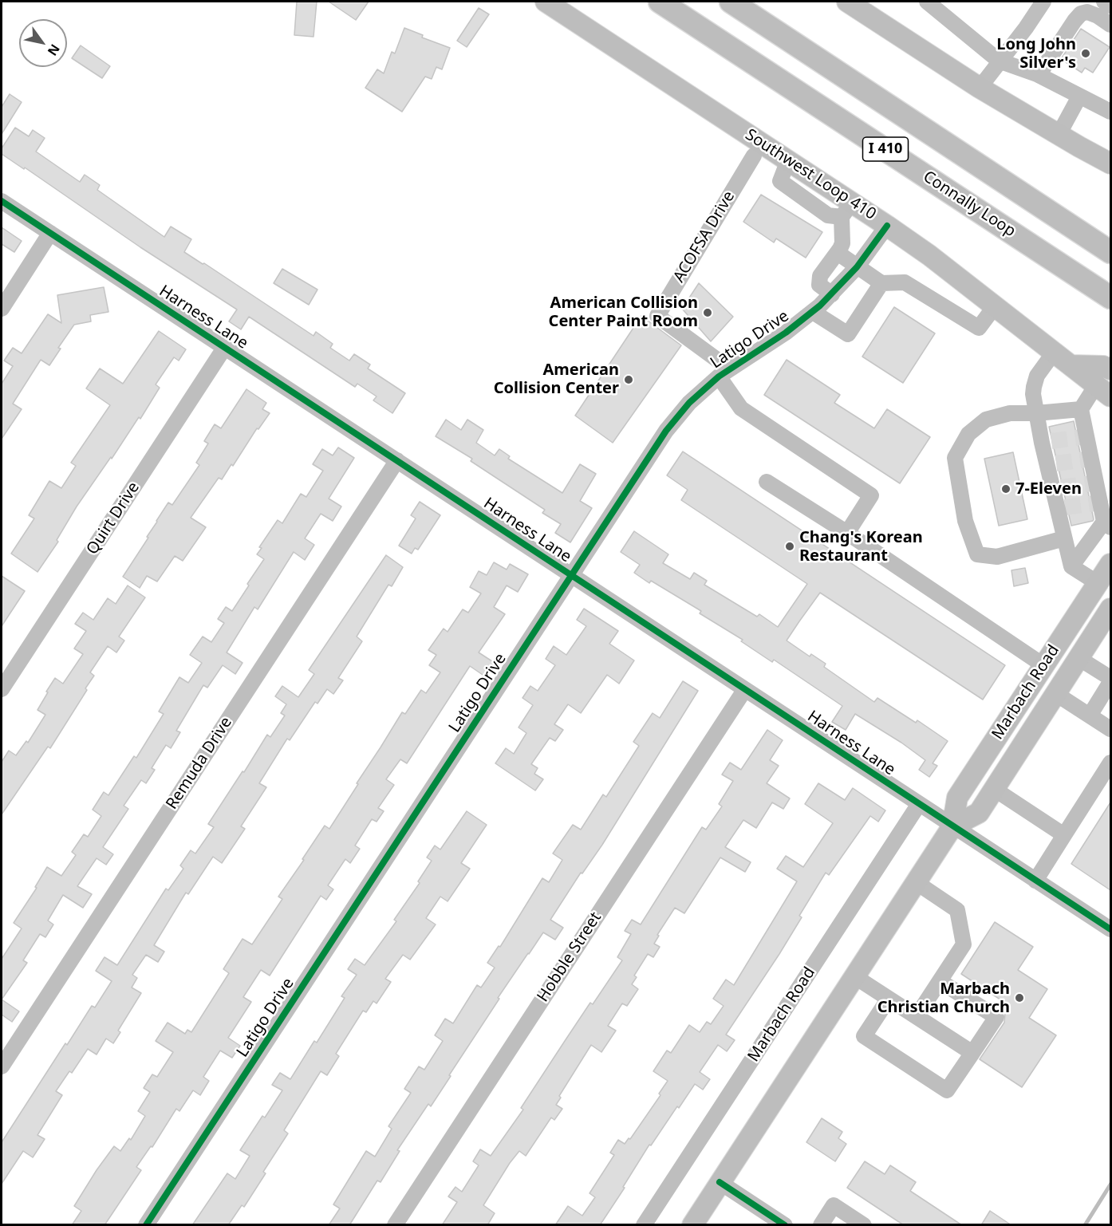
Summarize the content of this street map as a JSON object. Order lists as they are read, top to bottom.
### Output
{
  "streets": {
    "highway": ["I 410", "Connally Loop"],
    "main road": ["Southwest Loop 410", "Marbach Road"],
    "street": [
      "ACOFSA Drive",
      "Harness Lane",
      "Latigo Drive",
      "Quirt Drive",
      "Remuda Drive",
      "Hobble Street"
    ]
  },
  "crossings": [
    ["Southwest Loop 410", "Latigo Drive"],
    ["ACOFSA Drive", "Latigo Drive"],
    ["Harness Lane", "Latigo Drive"],
    ["Harness Lane", "Quirt Drive"],
    ["Harness Lane", "Marbach Road"],
    ["Harness Lane", "Remuda Drive"],
    ["Harness Lane", "Hobble Street"]
  ],
  "places": [
    "Long John Silver's",
    "American Collision Center Paint Room",
    "American Collision Center",
    "7-Eleven",
    "Chang's Korean Restaurant",
    "Marbach Christian Church"
  ],
  "north": "bottom right"
}
